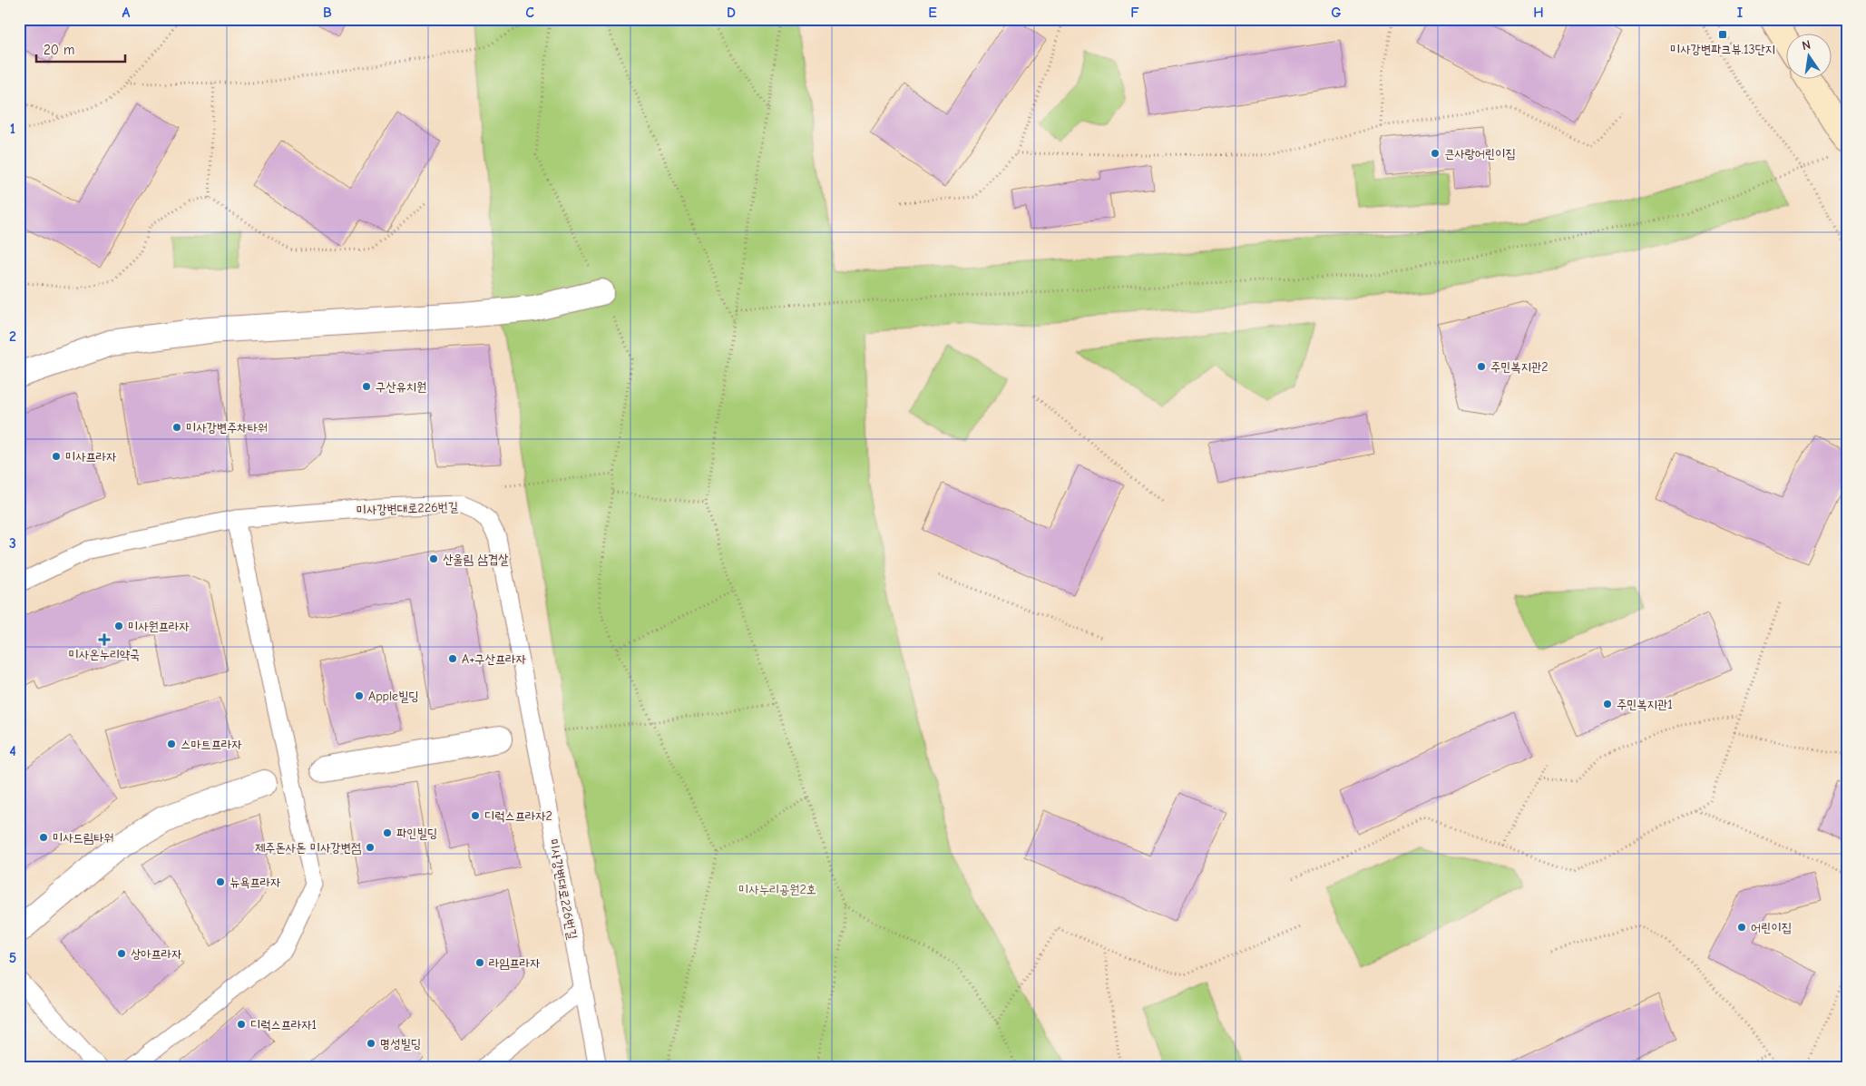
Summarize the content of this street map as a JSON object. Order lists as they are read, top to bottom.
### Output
{
  "streets": {
    "lane": ["미사강변대로226번길"]
  },
  "parks": ["미사누리공원2호"],
  "places": {
    "transit": ["미사강변파크뷰.13단지"],
    "other": [
      "큰사랑어린이집",
      "주민복지관2",
      "구산유치원",
      "미사강변주차타워",
      "미사프라자",
      "산울림 삼겹살",
      "미사원프라자",
      "A+구산프라자",
      "Apple빌딩",
      "주민복지관1",
      "스마트프라자",
      "디럭스프라자2",
      "파인빌딩",
      "미사드림타워",
      "제주돈사돈 미사강변점",
      "뉴욕프라자",
      "어린이집",
      "상아프라자",
      "라임프라자",
      "디럭스프라자1",
      "명성빌딩"
    ],
    "health": ["미사온누리약국"]
  },
  "scale_bar": "20 m",
  "north": "top",
  "grid": {
    "columns": [
      "A",
      "B",
      "C",
      "D",
      "E",
      "F",
      "G",
      "H",
      "I"
    ],
    "rows": [
      "1",
      "2",
      "3",
      "4",
      "5"
    ]
  }
}
